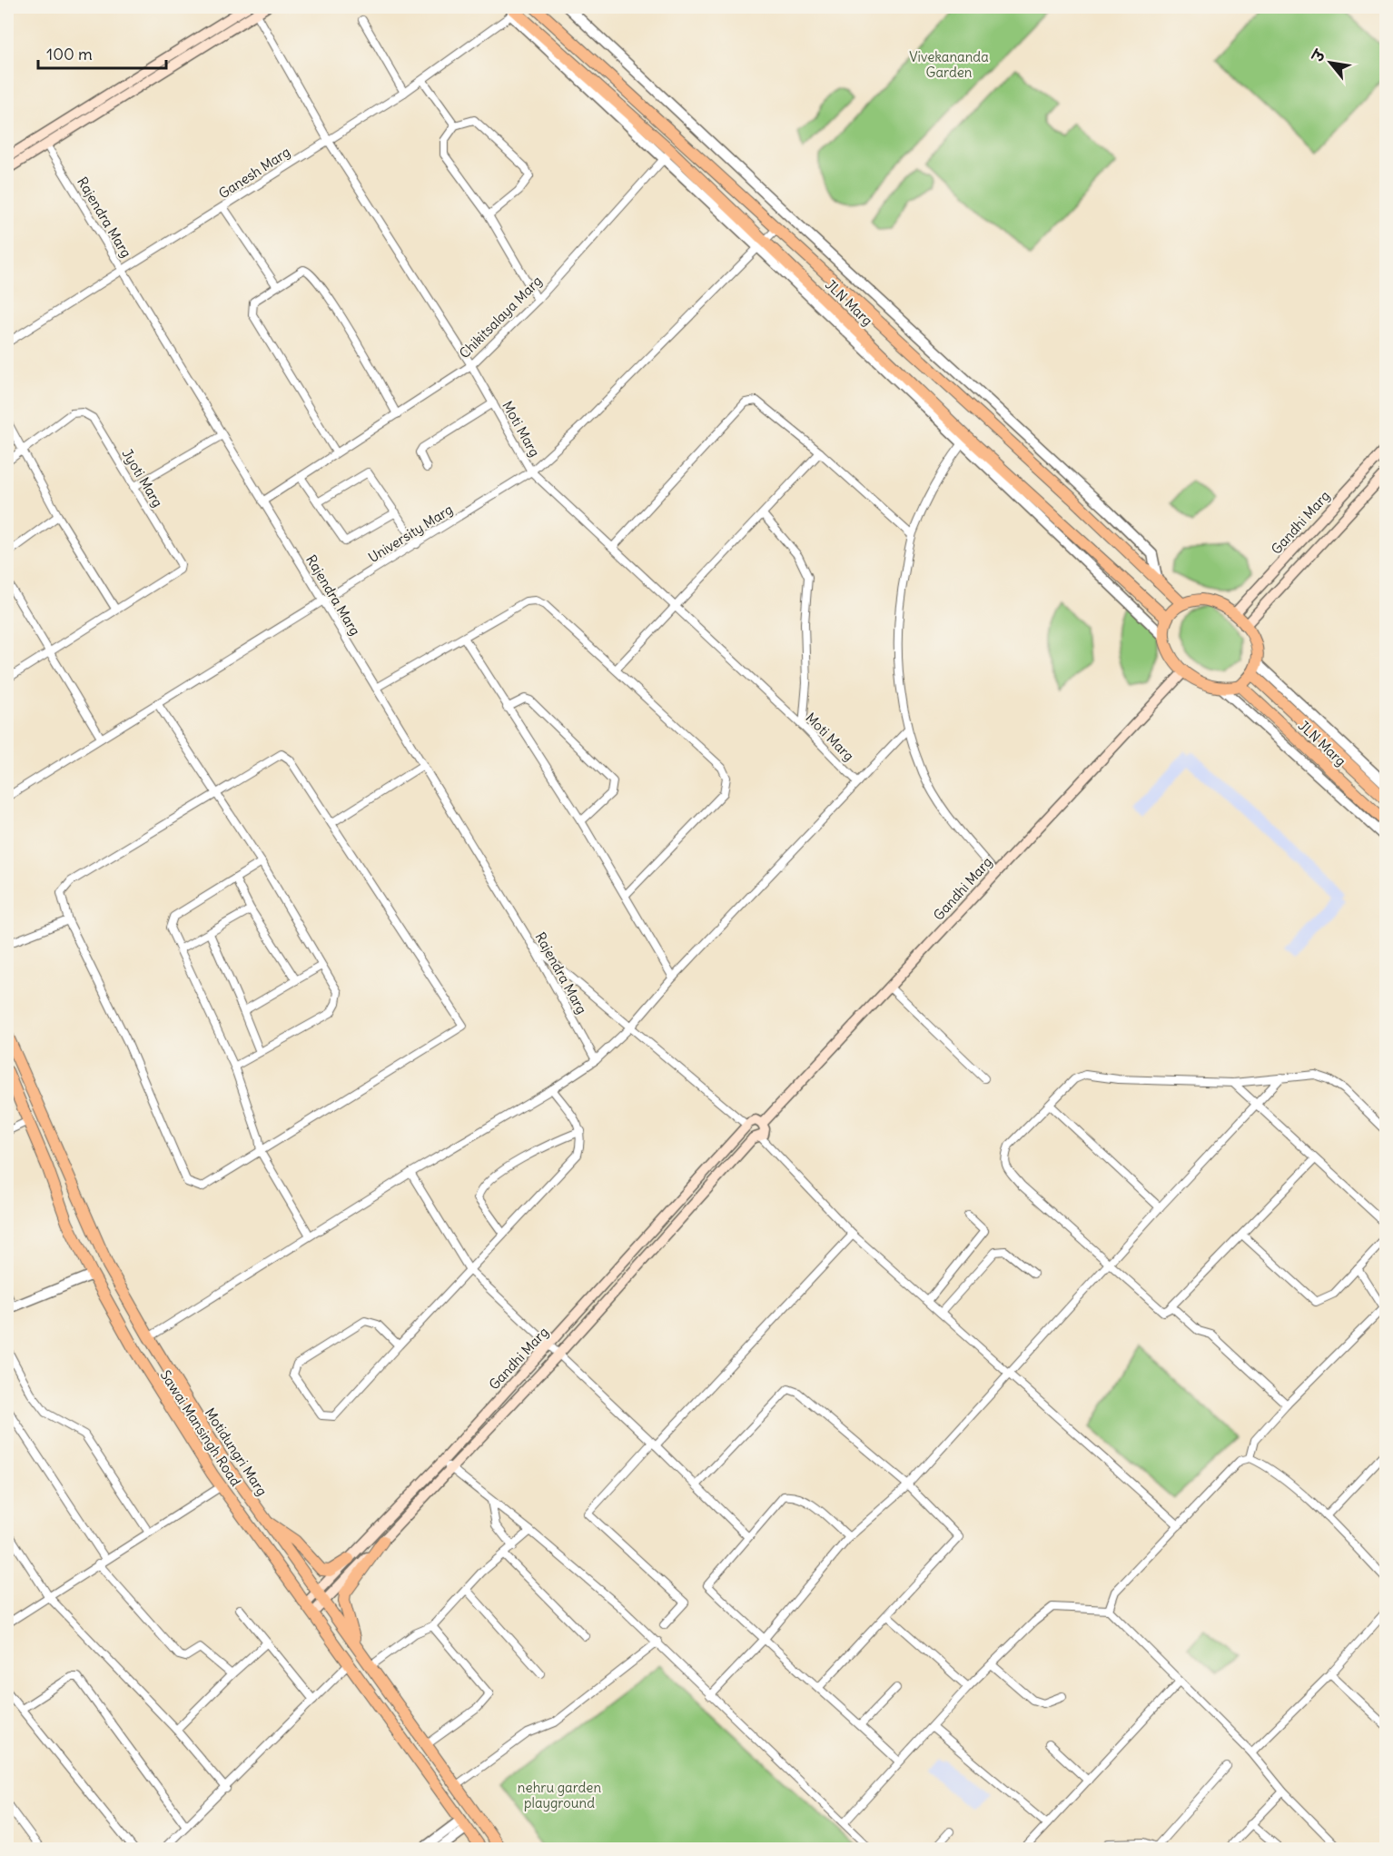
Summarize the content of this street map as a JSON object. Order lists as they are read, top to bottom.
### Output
{
  "streets": {
    "main road": [
      "JLN Marg",
      "Gandhi Marg",
      "Sawai Mansingh Road",
      "Motidungri Marg"
    ],
    "street": [
      "Ganesh Marg",
      "Rajendra Marg",
      "Chikitsalaya Marg",
      "Moti Marg",
      "Jyoti Marg",
      "University Marg"
    ]
  },
  "crossings": [
    ["Ganesh Marg", "Rajendra Marg"],
    ["Ganesh Marg", "JLN Marg"],
    ["Ganesh Marg", "Moti Marg"],
    ["Rajendra Marg", "Chikitsalaya Marg"],
    ["Rajendra Marg", "University Marg"],
    ["JLN Marg", "Chikitsalaya Marg"],
    ["JLN Marg", "Gandhi Marg"],
    ["JLN Marg", "University Marg"],
    ["Chikitsalaya Marg", "Moti Marg"],
    ["Moti Marg", "University Marg"],
    ["Gandhi Marg", "Motidungri Marg"]
  ],
  "parks": ["Vivekananda Garden", "nehru garden playground"],
  "scale_bar": "100 m",
  "north": "top left"
}
